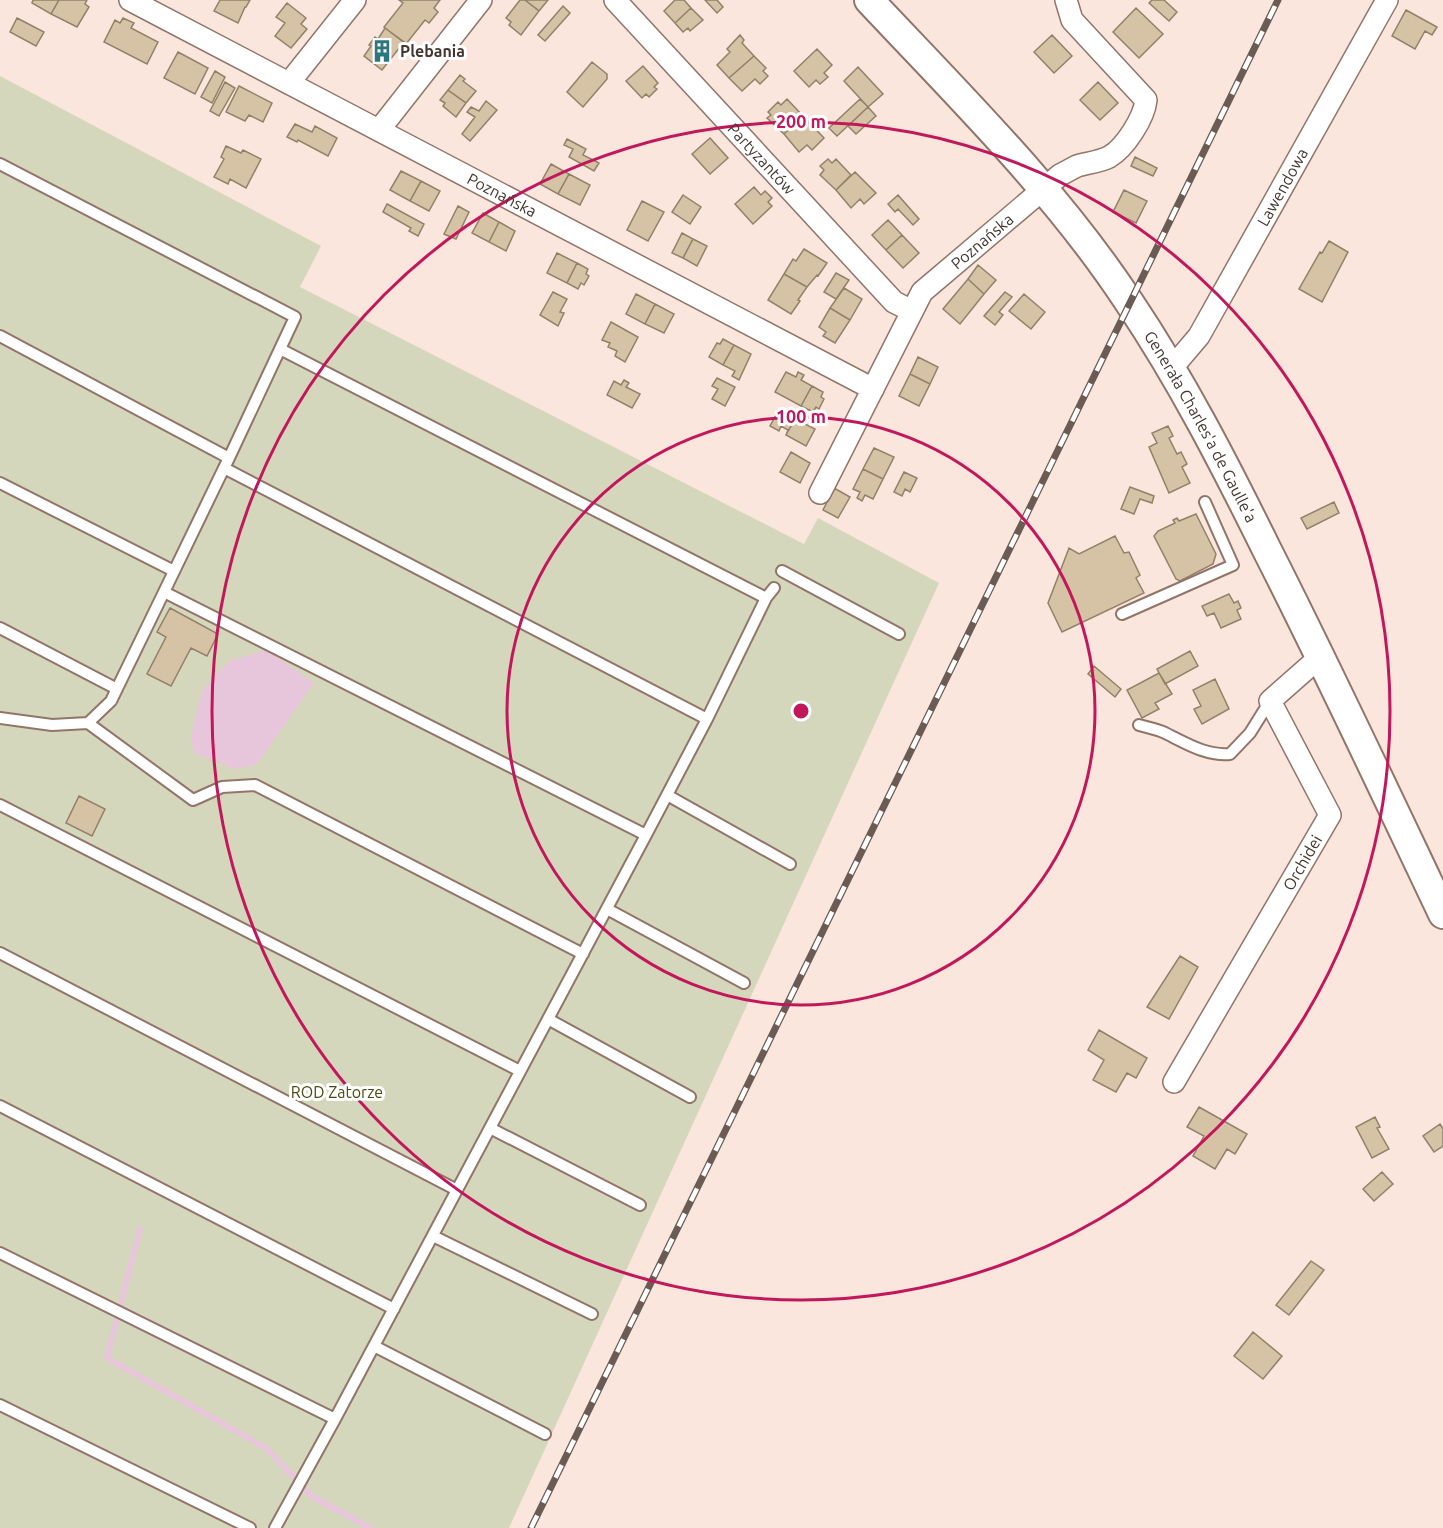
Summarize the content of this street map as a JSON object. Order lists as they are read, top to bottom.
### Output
{
  "streets": {
    "main road": ["Generała Charles'a de Gaulle'a"],
    "street": [
      "Partyzantów",
      "Lawendowa",
      "Poznańska",
      "Orchidei"
    ]
  },
  "crossings": [
    ["Partyzantów", "Poznańska"],
    ["Lawendowa", "Generała Charles'a de Gaulle'a"],
    ["Poznańska", "Generała Charles'a de Gaulle'a"]
  ],
  "parks": ["ROD Zatorze"],
  "places": {
    "building": ["Plebania"]
  },
  "rings": ["200 m", "100 m"]
}
